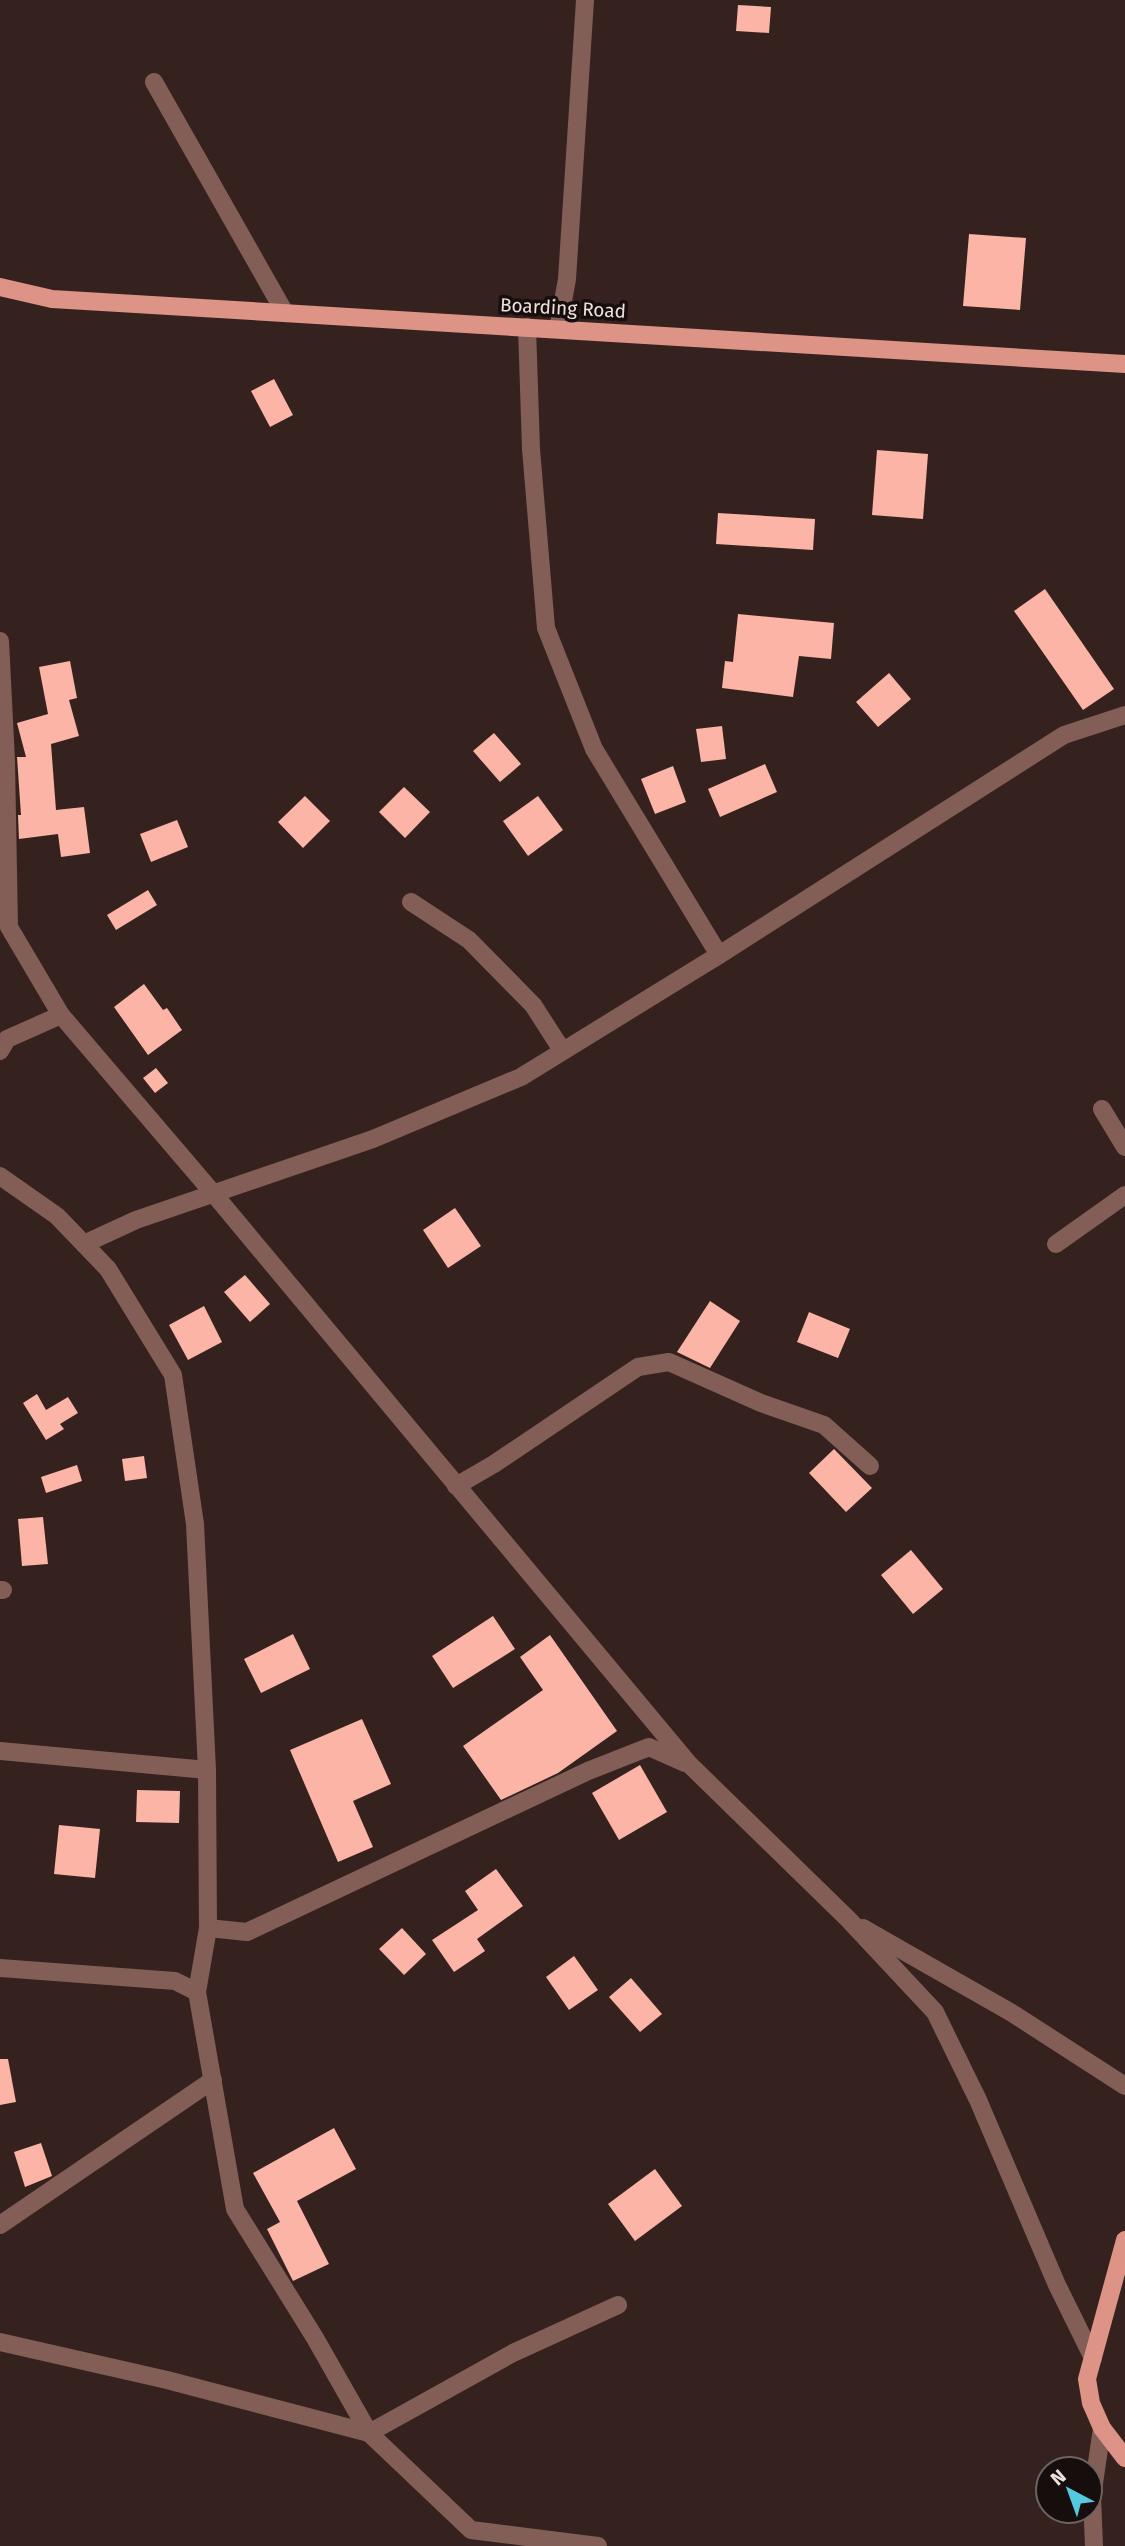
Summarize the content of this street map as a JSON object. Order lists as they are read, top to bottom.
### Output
{
  "streets": {
    "main road": ["Boarding Road"]
  },
  "north": "top left"
}
